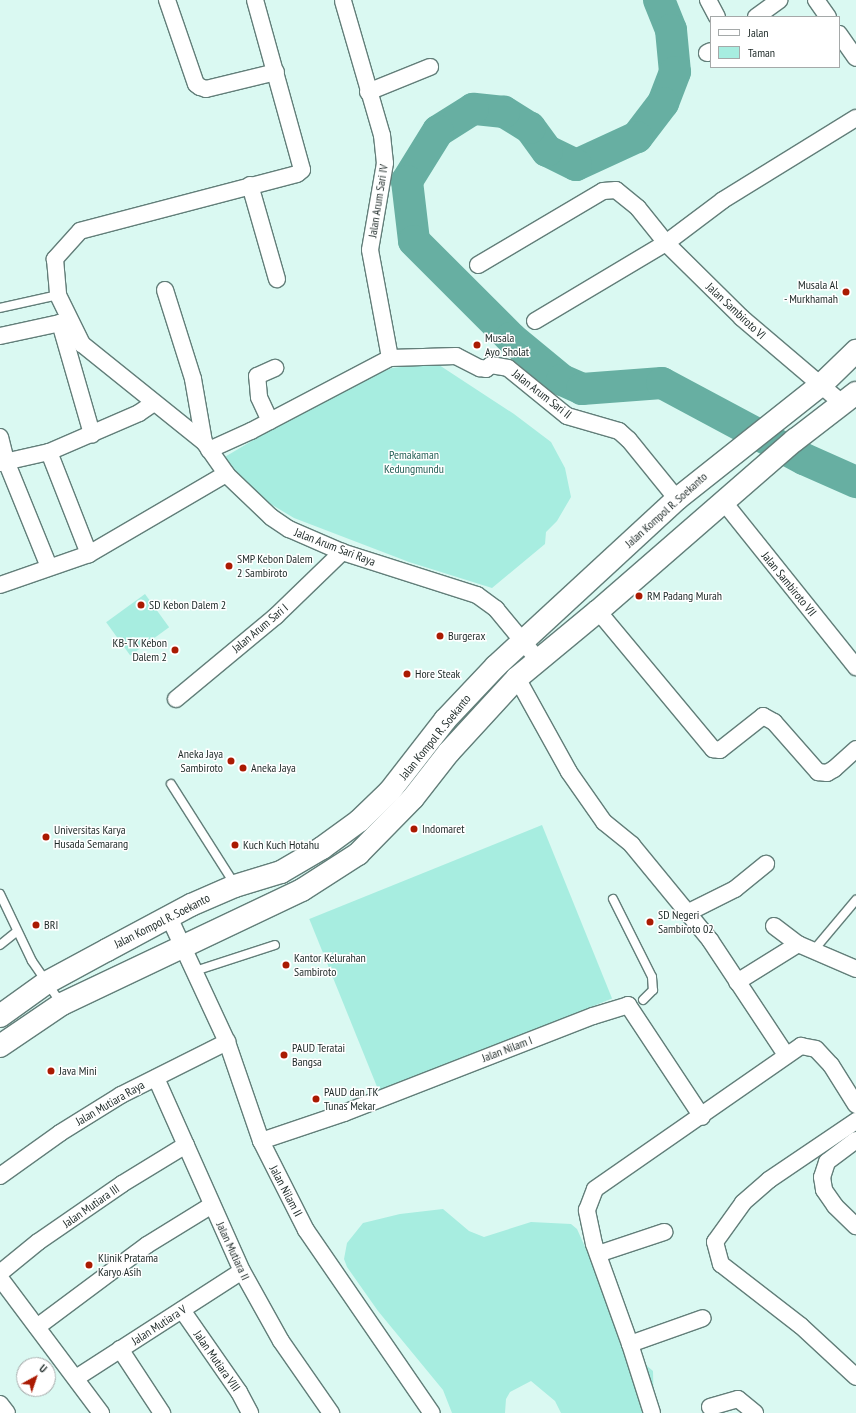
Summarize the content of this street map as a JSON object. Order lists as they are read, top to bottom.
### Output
{
  "streets": {
    "main road": ["Jalan Kompol R. Soekanto"],
    "street": [
      "Jalan Arum Sari IV",
      "Jalan Sambiroto VI",
      "Jalan Arum Sari II",
      "Jalan Arum Sari Raya",
      "Jalan Sambiroto VII",
      "Jalan Arum Sari I",
      "Jalan Nilam I",
      "Jalan Mutiara Raya",
      "Jalan Nilam II",
      "Jalan Mutiara III",
      "Jalan Mutiara II",
      "Jalan Mutiara V",
      "Jalan Mutiara VIII"
    ]
  },
  "crossings": [
    ["Jalan Arum Sari IV", "Jalan Arum Sari II"],
    ["Jalan Sambiroto VI", "Jalan Kompol R. Soekanto"],
    ["Jalan Arum Sari II", "Jalan Kompol R. Soekanto"],
    ["Jalan Arum Sari II", "Jalan Arum Sari Raya"],
    ["Jalan Kompol R. Soekanto", "Jalan Arum Sari Raya"],
    ["Jalan Kompol R. Soekanto", "Jalan Sambiroto VII"],
    ["Jalan Kompol R. Soekanto", "Jalan Nilam II"],
    ["Jalan Arum Sari Raya", "Jalan Arum Sari I"],
    ["Jalan Nilam I", "Jalan Nilam II"],
    ["Jalan Mutiara Raya", "Jalan Nilam II"],
    ["Jalan Mutiara Raya", "Jalan Mutiara II"],
    ["Jalan Mutiara III", "Jalan Mutiara II"],
    ["Jalan Mutiara II", "Jalan Mutiara V"],
    ["Jalan Mutiara V", "Jalan Mutiara VIII"]
  ],
  "parks": ["Pemakaman Kedungmundu"],
  "places": [
    "Musala Al - Murkhamah",
    "Musala Ayo Sholat",
    "SMP Kebon Dalem 2 Sambiroto",
    "RM Padang Murah",
    "SD Kebon Dalem 2",
    "Burgerax",
    "KB-TK Kebon Dalem 2",
    "Hore Steak",
    "Aneka Jaya Sambiroto",
    "Aneka Jaya",
    "Indomaret",
    "Universitas Karya Husada Semarang",
    "Kuch Kuch Hotahu",
    "SD Negeri Sambiroto 02",
    "BRI",
    "Kantor Kelurahan Sambiroto",
    "PAUD Teratai Bangsa",
    "Java Mini",
    "PAUD dan TK Tunas Mekar",
    "Klinik Pratama Karyo Asih"
  ],
  "legend": ["Jalan", "Taman"],
  "north": "top right"
}
